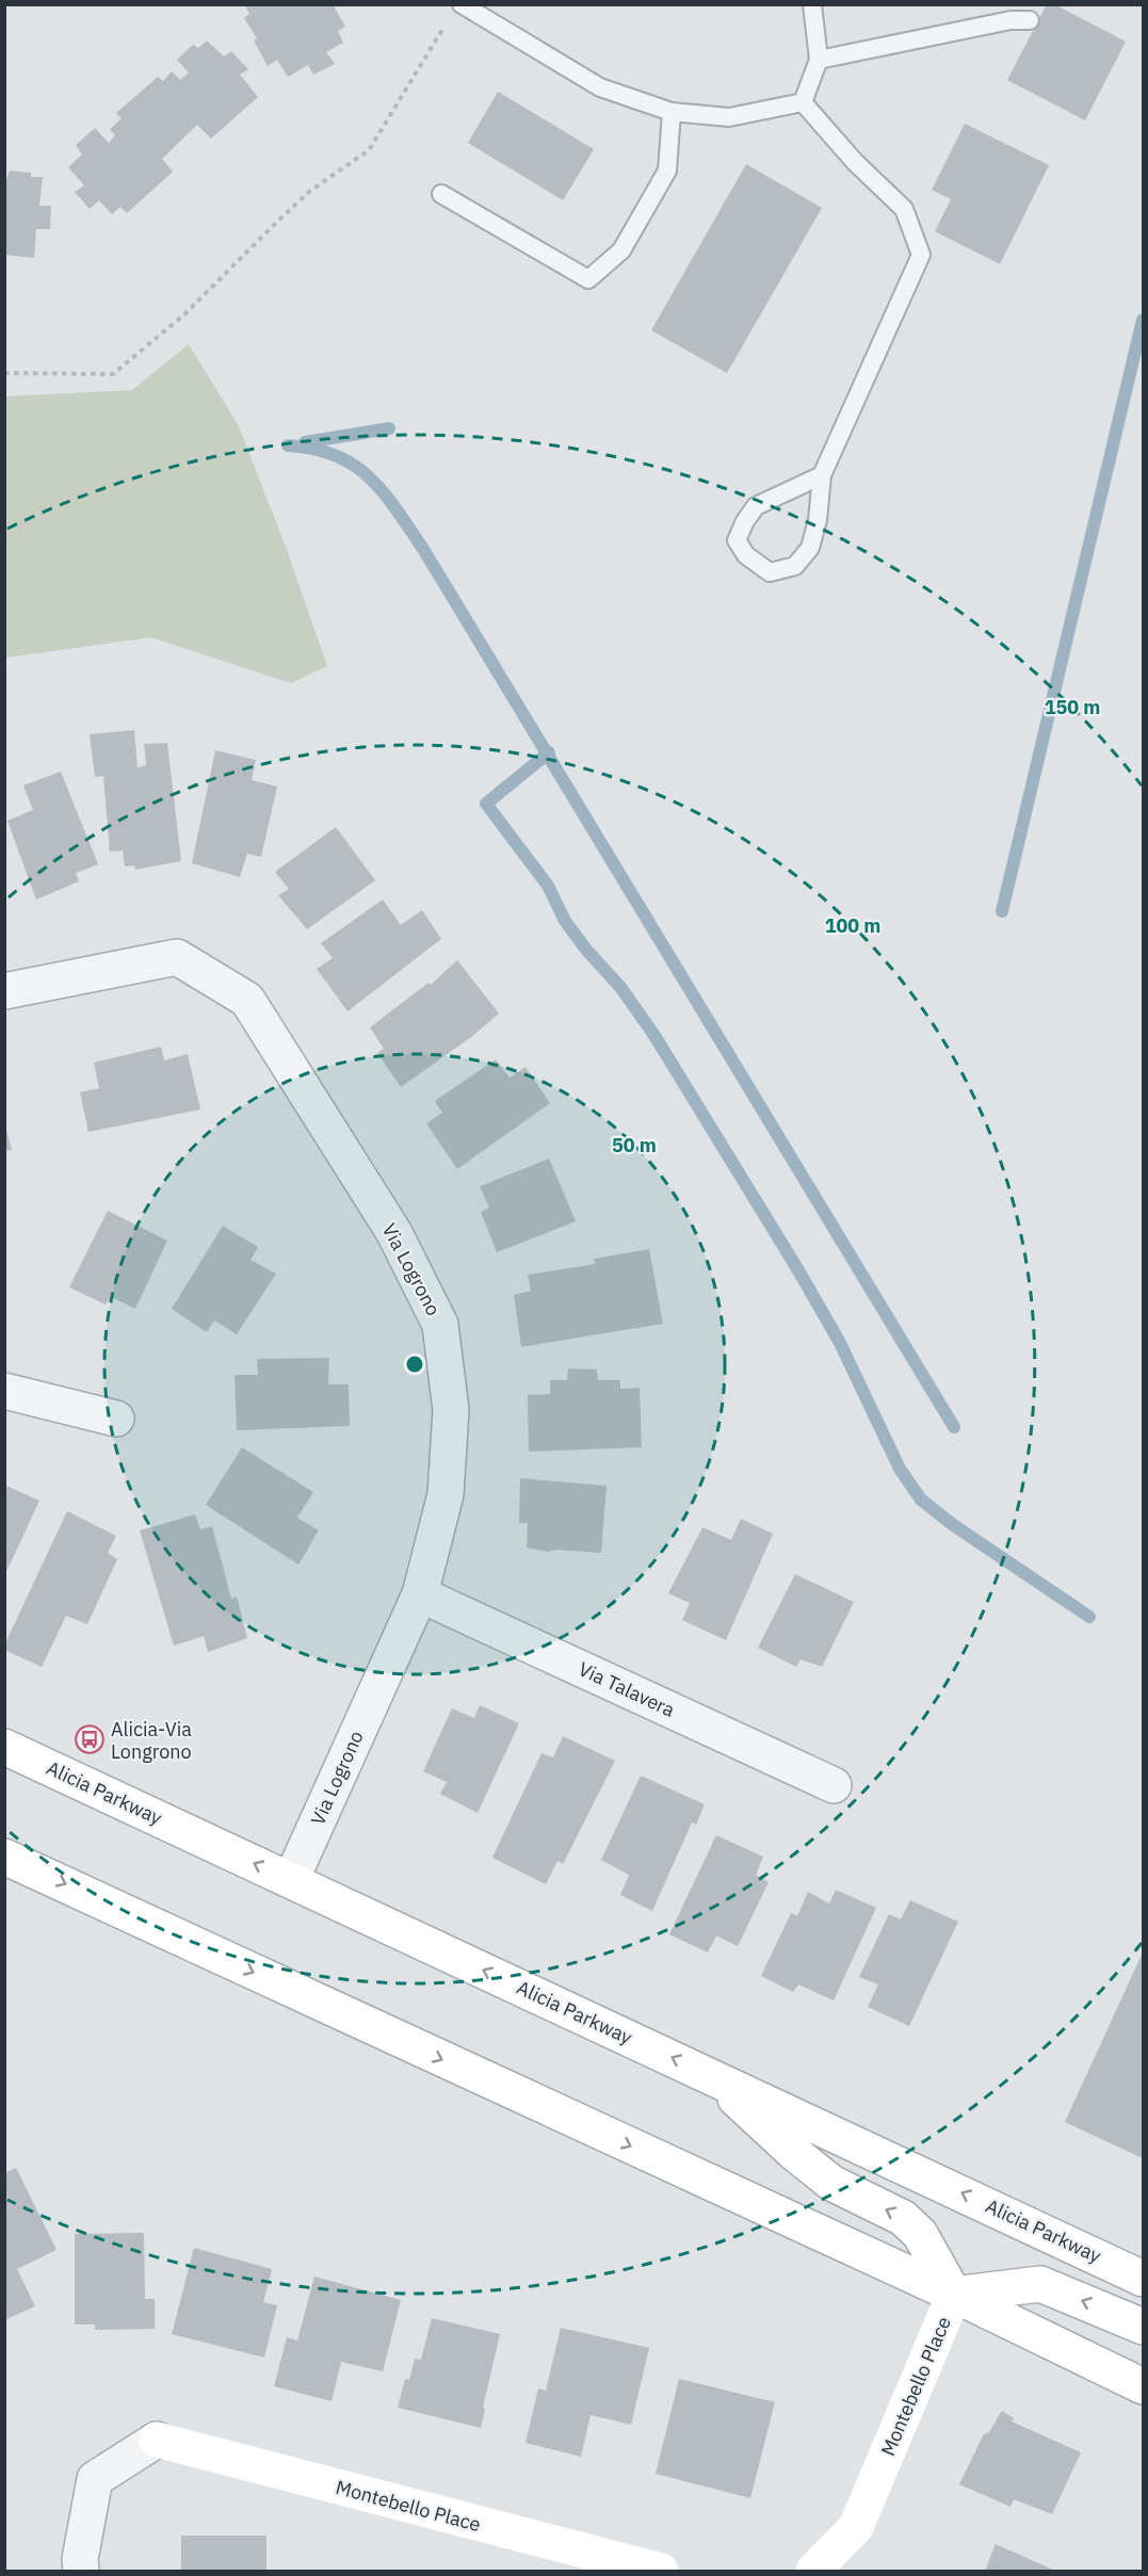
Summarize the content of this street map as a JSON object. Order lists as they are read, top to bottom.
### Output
{
  "streets": {
    "main road": ["Alicia Parkway", "Montebello Place"],
    "street": ["Via Logrono", "Via Talavera"]
  },
  "crossings": [
    ["Via Logrono", "Via Talavera"],
    ["Via Logrono", "Alicia Parkway"]
  ],
  "places": {
    "bus stop": ["Alicia-Via Longrono"]
  },
  "rings": ["150 m", "100 m", "50 m"]
}
